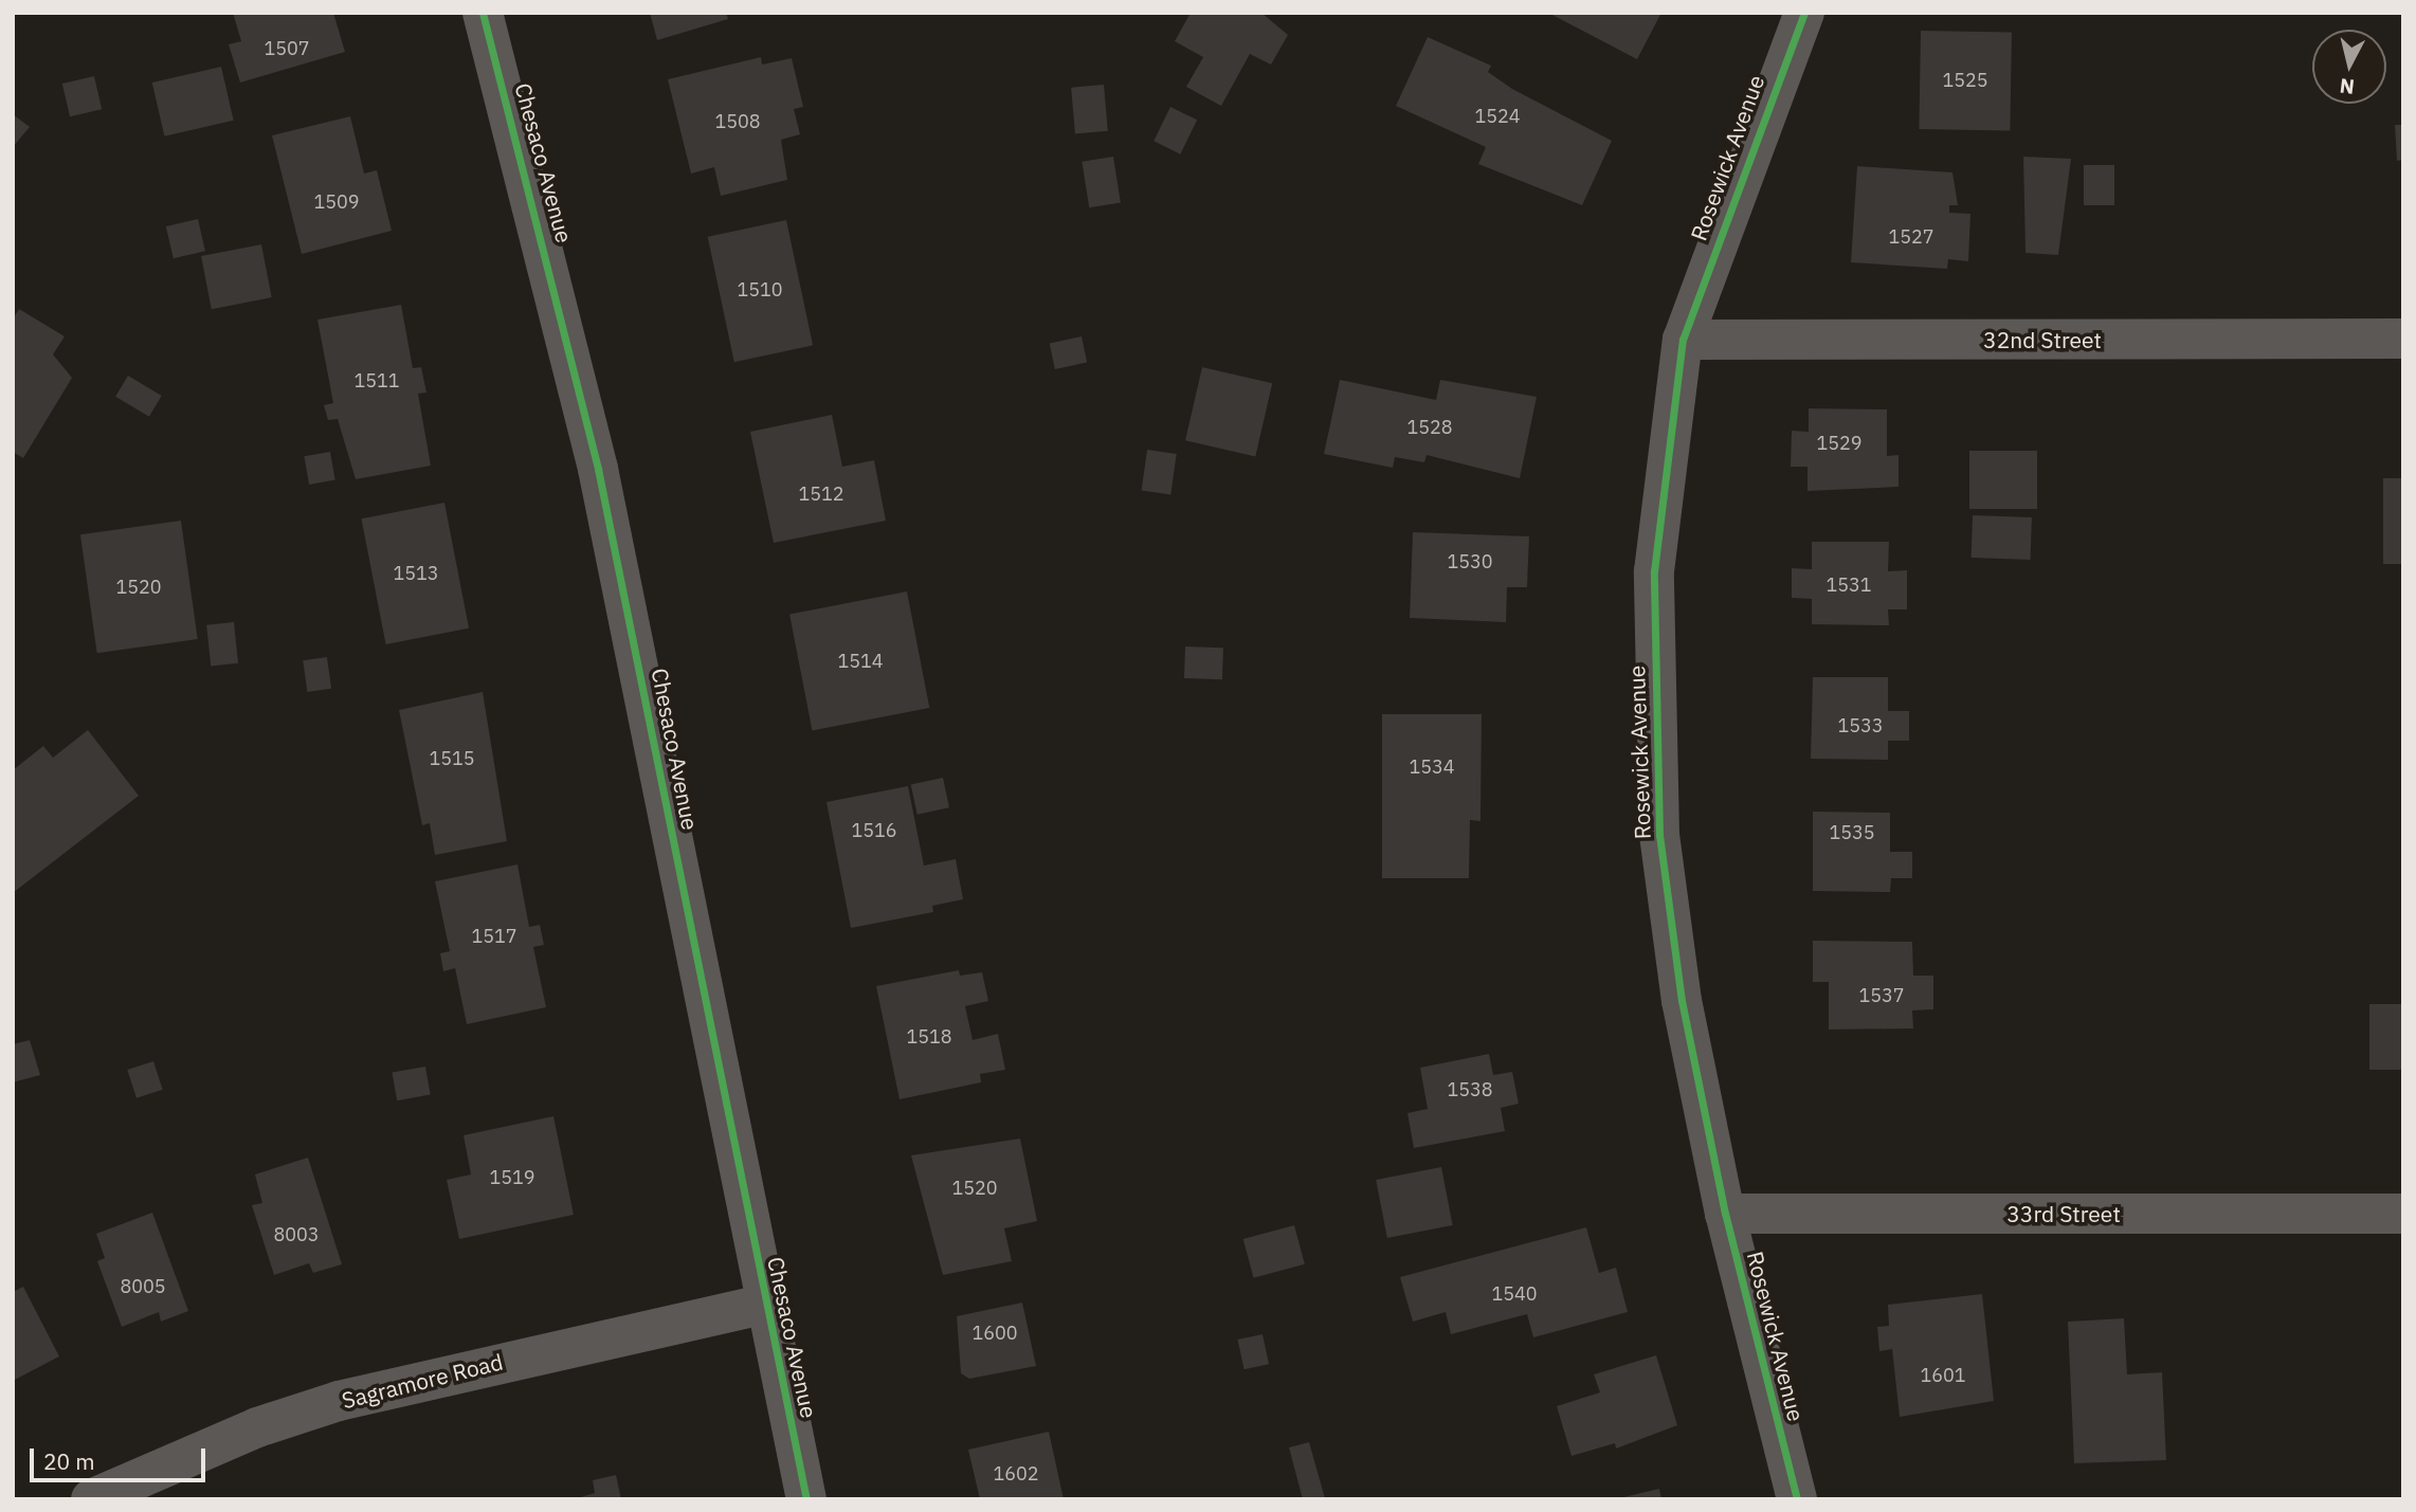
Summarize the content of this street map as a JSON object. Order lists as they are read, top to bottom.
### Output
{
  "streets": {
    "street": [
      "Rosewick Avenue",
      "Chesaco Avenue",
      "32nd Street",
      "33rd Street",
      "Sagramore Road"
    ]
  },
  "crossings": [
    ["Rosewick Avenue", "32nd Street"],
    ["Rosewick Avenue", "33rd Street"],
    ["Chesaco Avenue", "Sagramore Road"]
  ],
  "house_numbers": [
    "1507",
    "1525",
    "1524",
    "1508",
    "1509",
    "1527",
    "1510",
    "1511",
    "1528",
    "1529",
    "1512",
    "1530",
    "1513",
    "1531",
    "1520",
    "1514",
    "1533",
    "1515",
    "1534",
    "1516",
    "1535",
    "1517",
    "1537",
    "1518",
    "1538",
    "1519",
    "1520",
    "8003",
    "8005",
    "1540",
    "1600",
    "1601",
    "1602"
  ],
  "scale_bar": "20 m",
  "north": "bottom"
}
